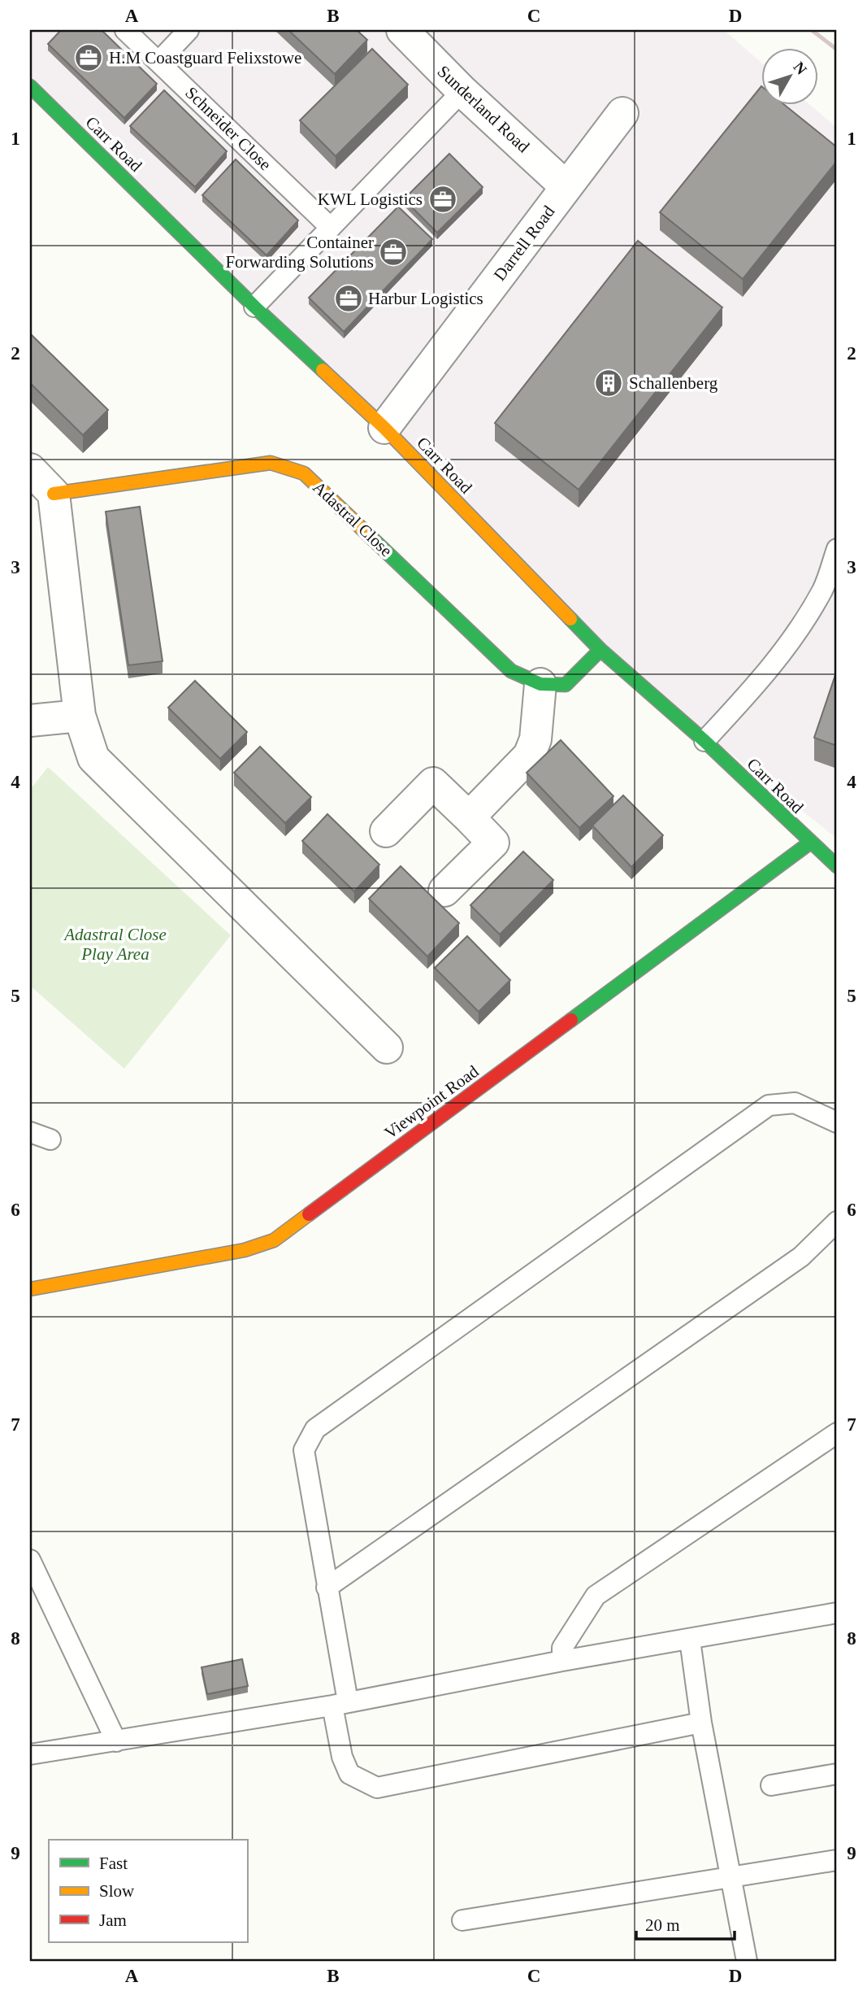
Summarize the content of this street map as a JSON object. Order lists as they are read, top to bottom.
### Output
{
  "streets": {
    "street": [
      "Sunderland Road",
      "Carr Road",
      "Darrell Road",
      "Adastral Close",
      "Viewpoint Road"
    ],
    "lane": ["Schneider Close"]
  },
  "crossings": [
    ["Sunderland Road", "Darrell Road"],
    ["Carr Road", "Darrell Road"],
    ["Carr Road", "Adastral Close"],
    ["Carr Road", "Viewpoint Road"]
  ],
  "parks": ["Adastral Close Play Area"],
  "places": {
    "office": [
      "H.M Coastguard Felixstowe",
      "KWL Logistics",
      "Container Forwarding Solutions",
      "Harbur Logistics"
    ],
    "building": ["Schallenberg"]
  },
  "legend": ["Fast", "Slow", "Jam"],
  "scale_bar": "20 m",
  "north": "top right",
  "grid": {
    "columns": [
      "A",
      "B",
      "C",
      "D"
    ],
    "rows": [
      "1",
      "2",
      "3",
      "4",
      "5",
      "6",
      "7",
      "8",
      "9"
    ]
  }
}
